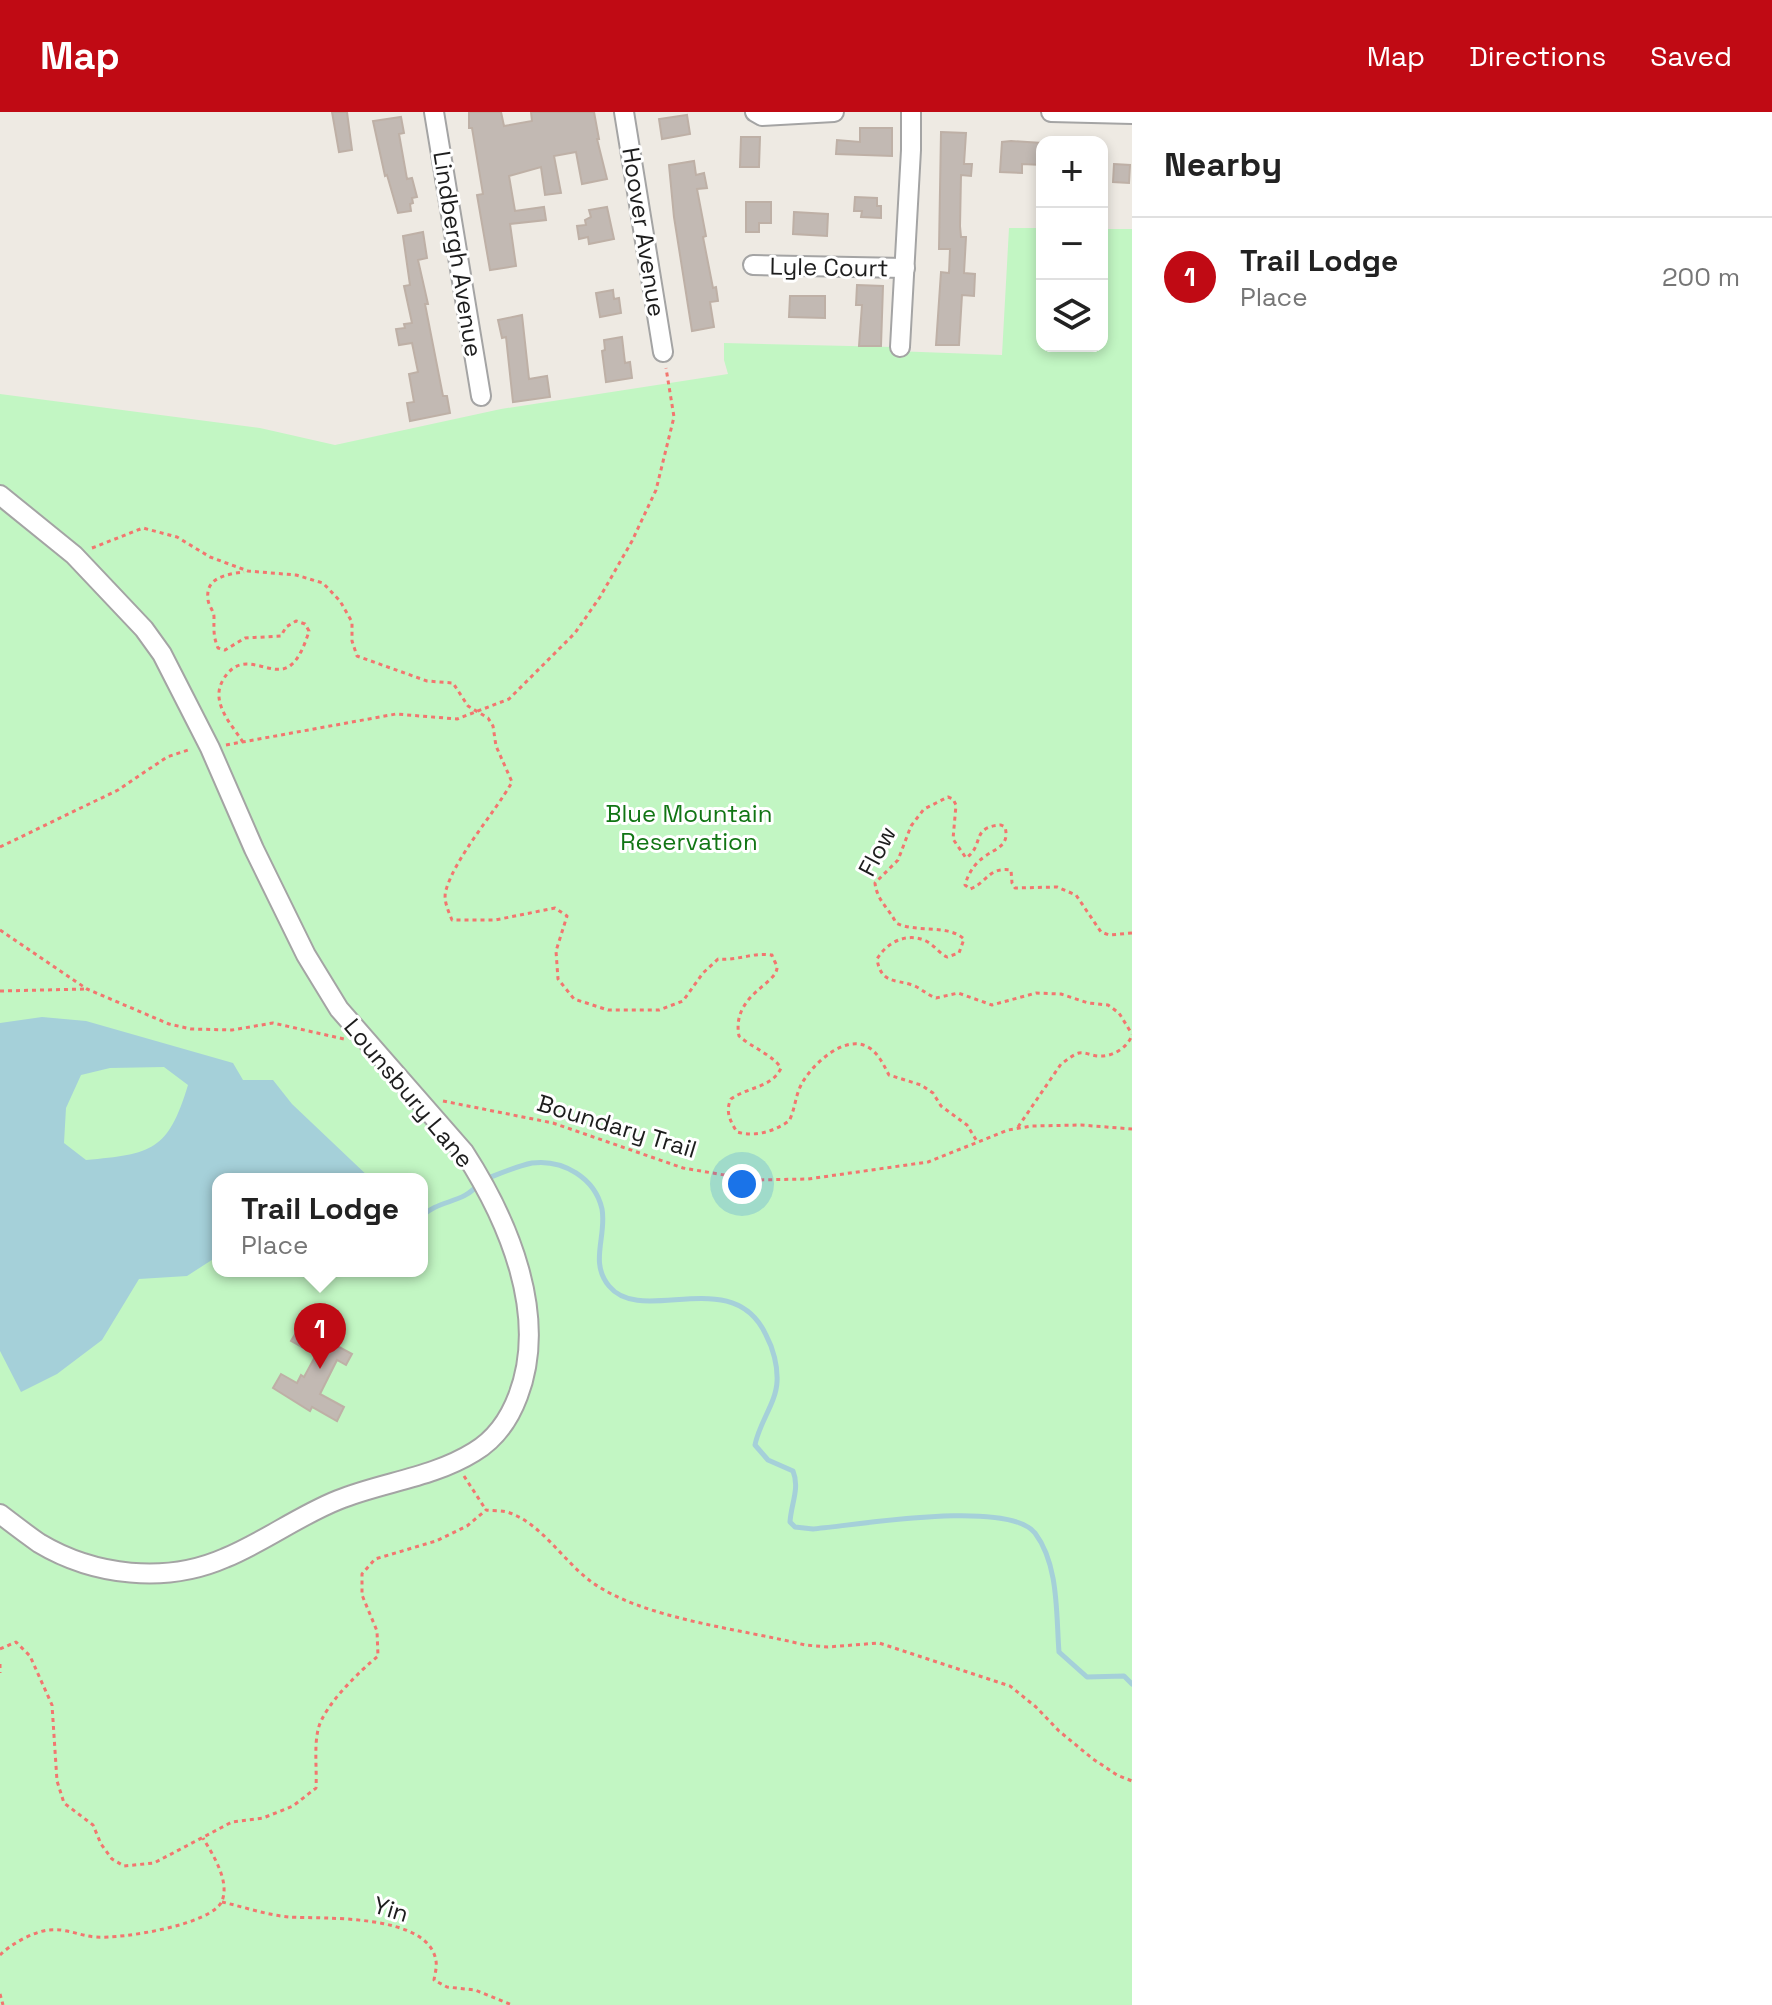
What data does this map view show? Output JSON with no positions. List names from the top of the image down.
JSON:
{
  "streets": {
    "street": [
      "Hoover Avenue",
      "Lindbergh Avenue",
      "Lyle Court",
      "Lounsbury Lane"
    ],
    "path": ["Flow", "Boundary Trail", "Yin"]
  },
  "crossings": [
    ["Flow", "Boundary Trail"],
    ["Lounsbury Lane", "Boundary Trail"]
  ],
  "parks": ["Blue Mountain Reservation"],
  "page": {
    "header": "Map",
    "nav": ["Map", "Directions", "Saved"],
    "heading": "Nearby",
    "map_buttons": ["+", "−"],
    "list": [
      {
        "mark": "1",
        "name": "Trail Lodge",
        "note": "Place",
        "value": "200 m"
      }
    ],
    "popup": ["Trail Lodge", "Place"],
    "pins": "1"
  }
}
